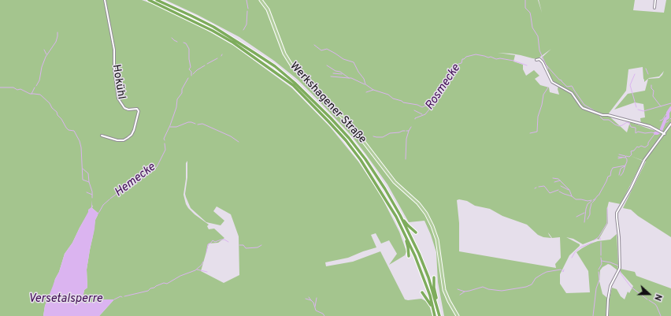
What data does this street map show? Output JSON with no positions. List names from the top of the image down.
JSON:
{
  "streets": {
    "main road": ["Werkshagener Straße"],
    "street": ["Hokühl"]
  },
  "water": ["Rosmecke", "Hemecke", "Versetalsperre"],
  "north": "right"
}
